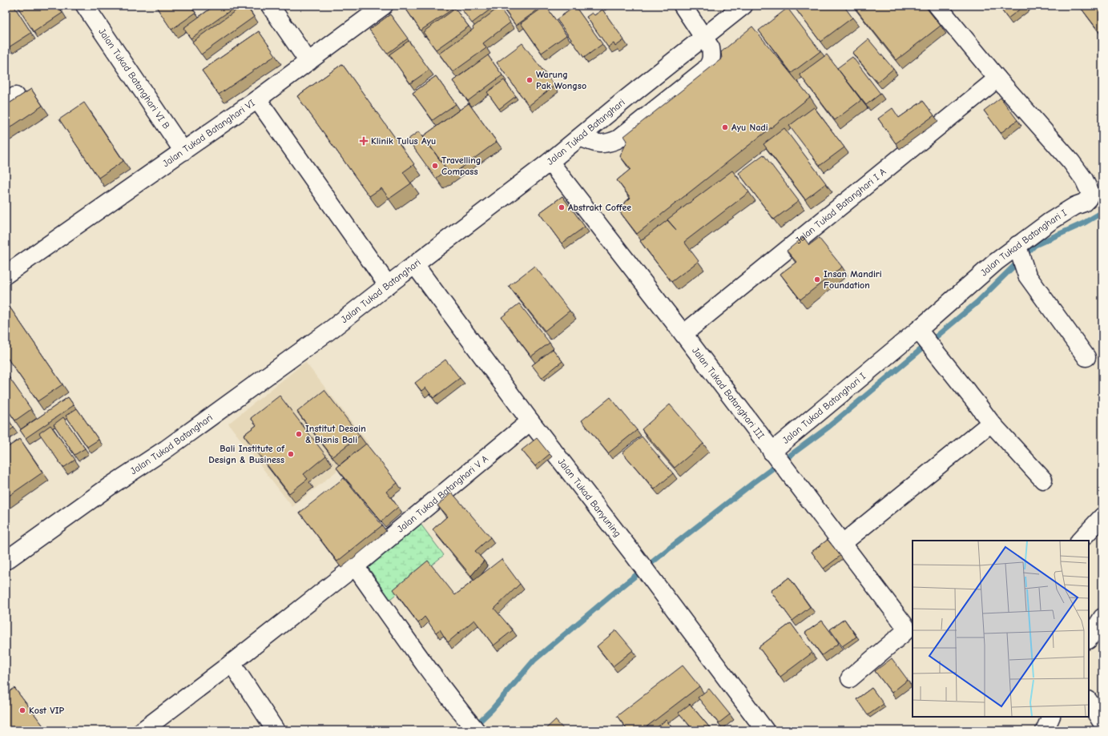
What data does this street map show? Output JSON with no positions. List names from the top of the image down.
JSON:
{
  "streets": {
    "street": [
      "Jalan Tukad Batanghari VI B",
      "Jalan Tukad Batanghari",
      "Jalan Tukad Batanghari VI",
      "Jalan Tukad Batanghari I A",
      "Jalan Tukad Batanghari I",
      "Jalan Tukad Batanghari III",
      "Jalan Tukad Batanghari V A",
      "Jalan Tukad Banyuning"
    ]
  },
  "crossings": [
    ["Jalan Tukad Batanghari VI B", "Jalan Tukad Batanghari VI"],
    ["Jalan Tukad Batanghari", "Jalan Tukad Batanghari VI"],
    ["Jalan Tukad Batanghari", "Jalan Tukad Batanghari III"],
    ["Jalan Tukad Batanghari", "Jalan Tukad Banyuning"],
    ["Jalan Tukad Batanghari I A", "Jalan Tukad Batanghari I"],
    ["Jalan Tukad Batanghari I A", "Jalan Tukad Batanghari III"],
    ["Jalan Tukad Batanghari I", "Jalan Tukad Batanghari III"],
    ["Jalan Tukad Batanghari V A", "Jalan Tukad Banyuning"]
  ],
  "places": {
    "other": [
      "Warung Pak Wongso",
      "Ayu Nadi",
      "Travelling Compass",
      "Abstrakt Coffee",
      "Insan Mandiri Foundation",
      "Institut Desain & Bisnis Bali",
      "Bali Institute of Design & Business",
      "Kost VIP"
    ],
    "health": ["Klinik Tulus Ayu"]
  }
}
